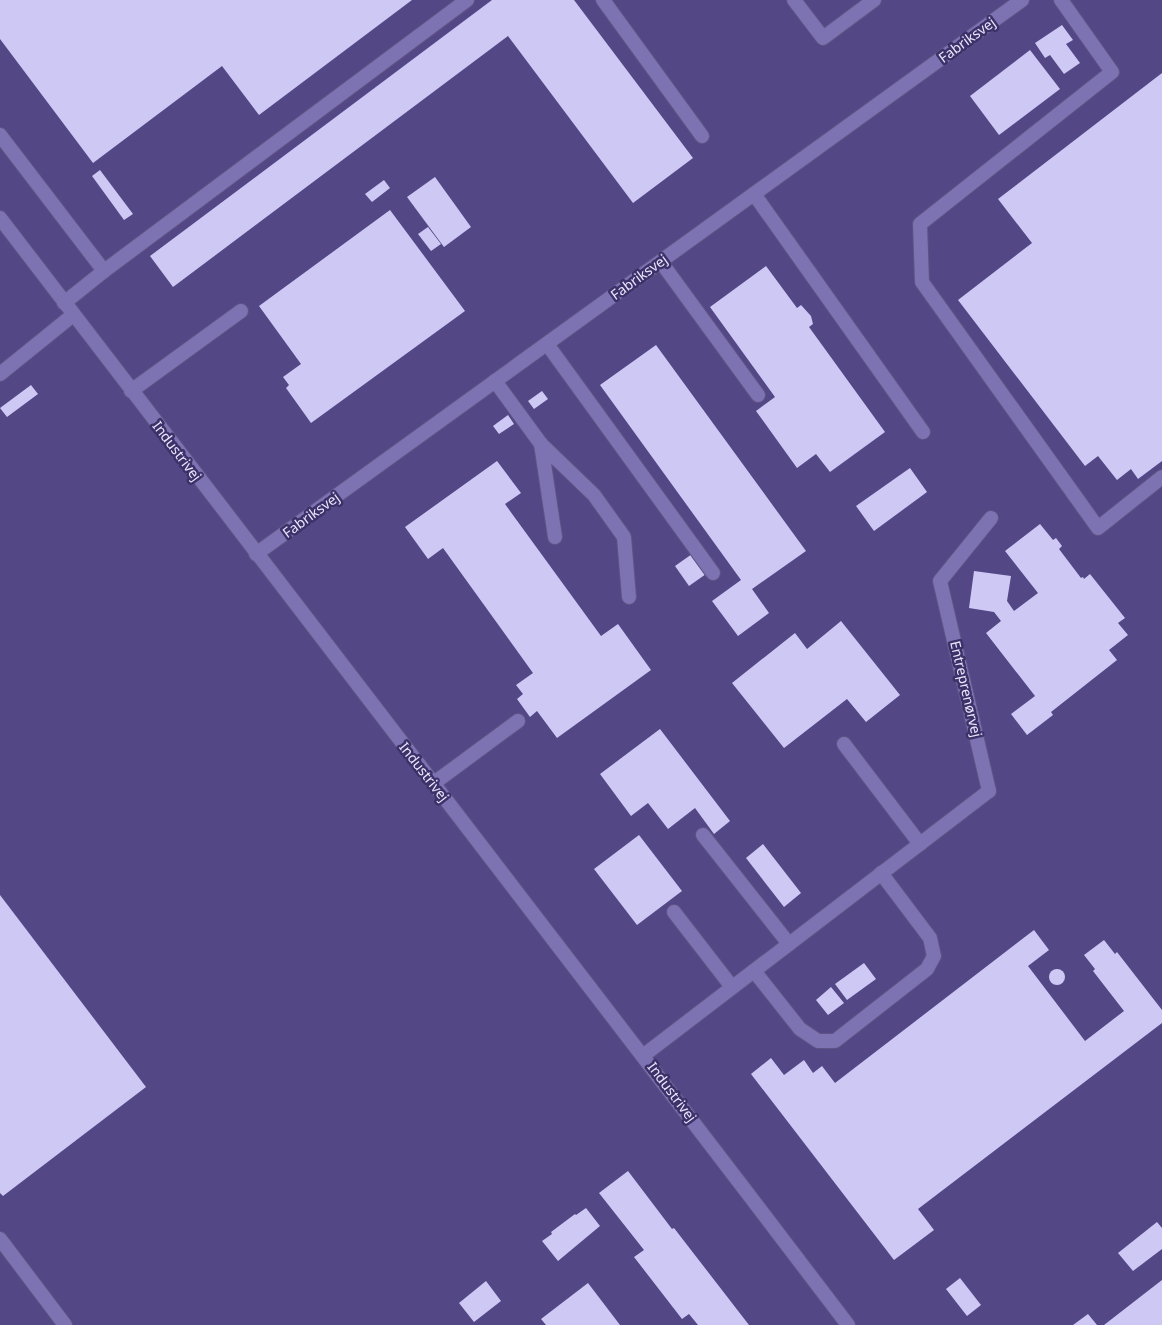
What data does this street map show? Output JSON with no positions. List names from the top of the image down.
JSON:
{
  "streets": {
    "street": ["Fabriksvej", "Industrivej", "Entreprenørvej"]
  },
  "crossings": [
    ["Fabriksvej", "Industrivej"],
    ["Industrivej", "Entreprenørvej"]
  ]
}
